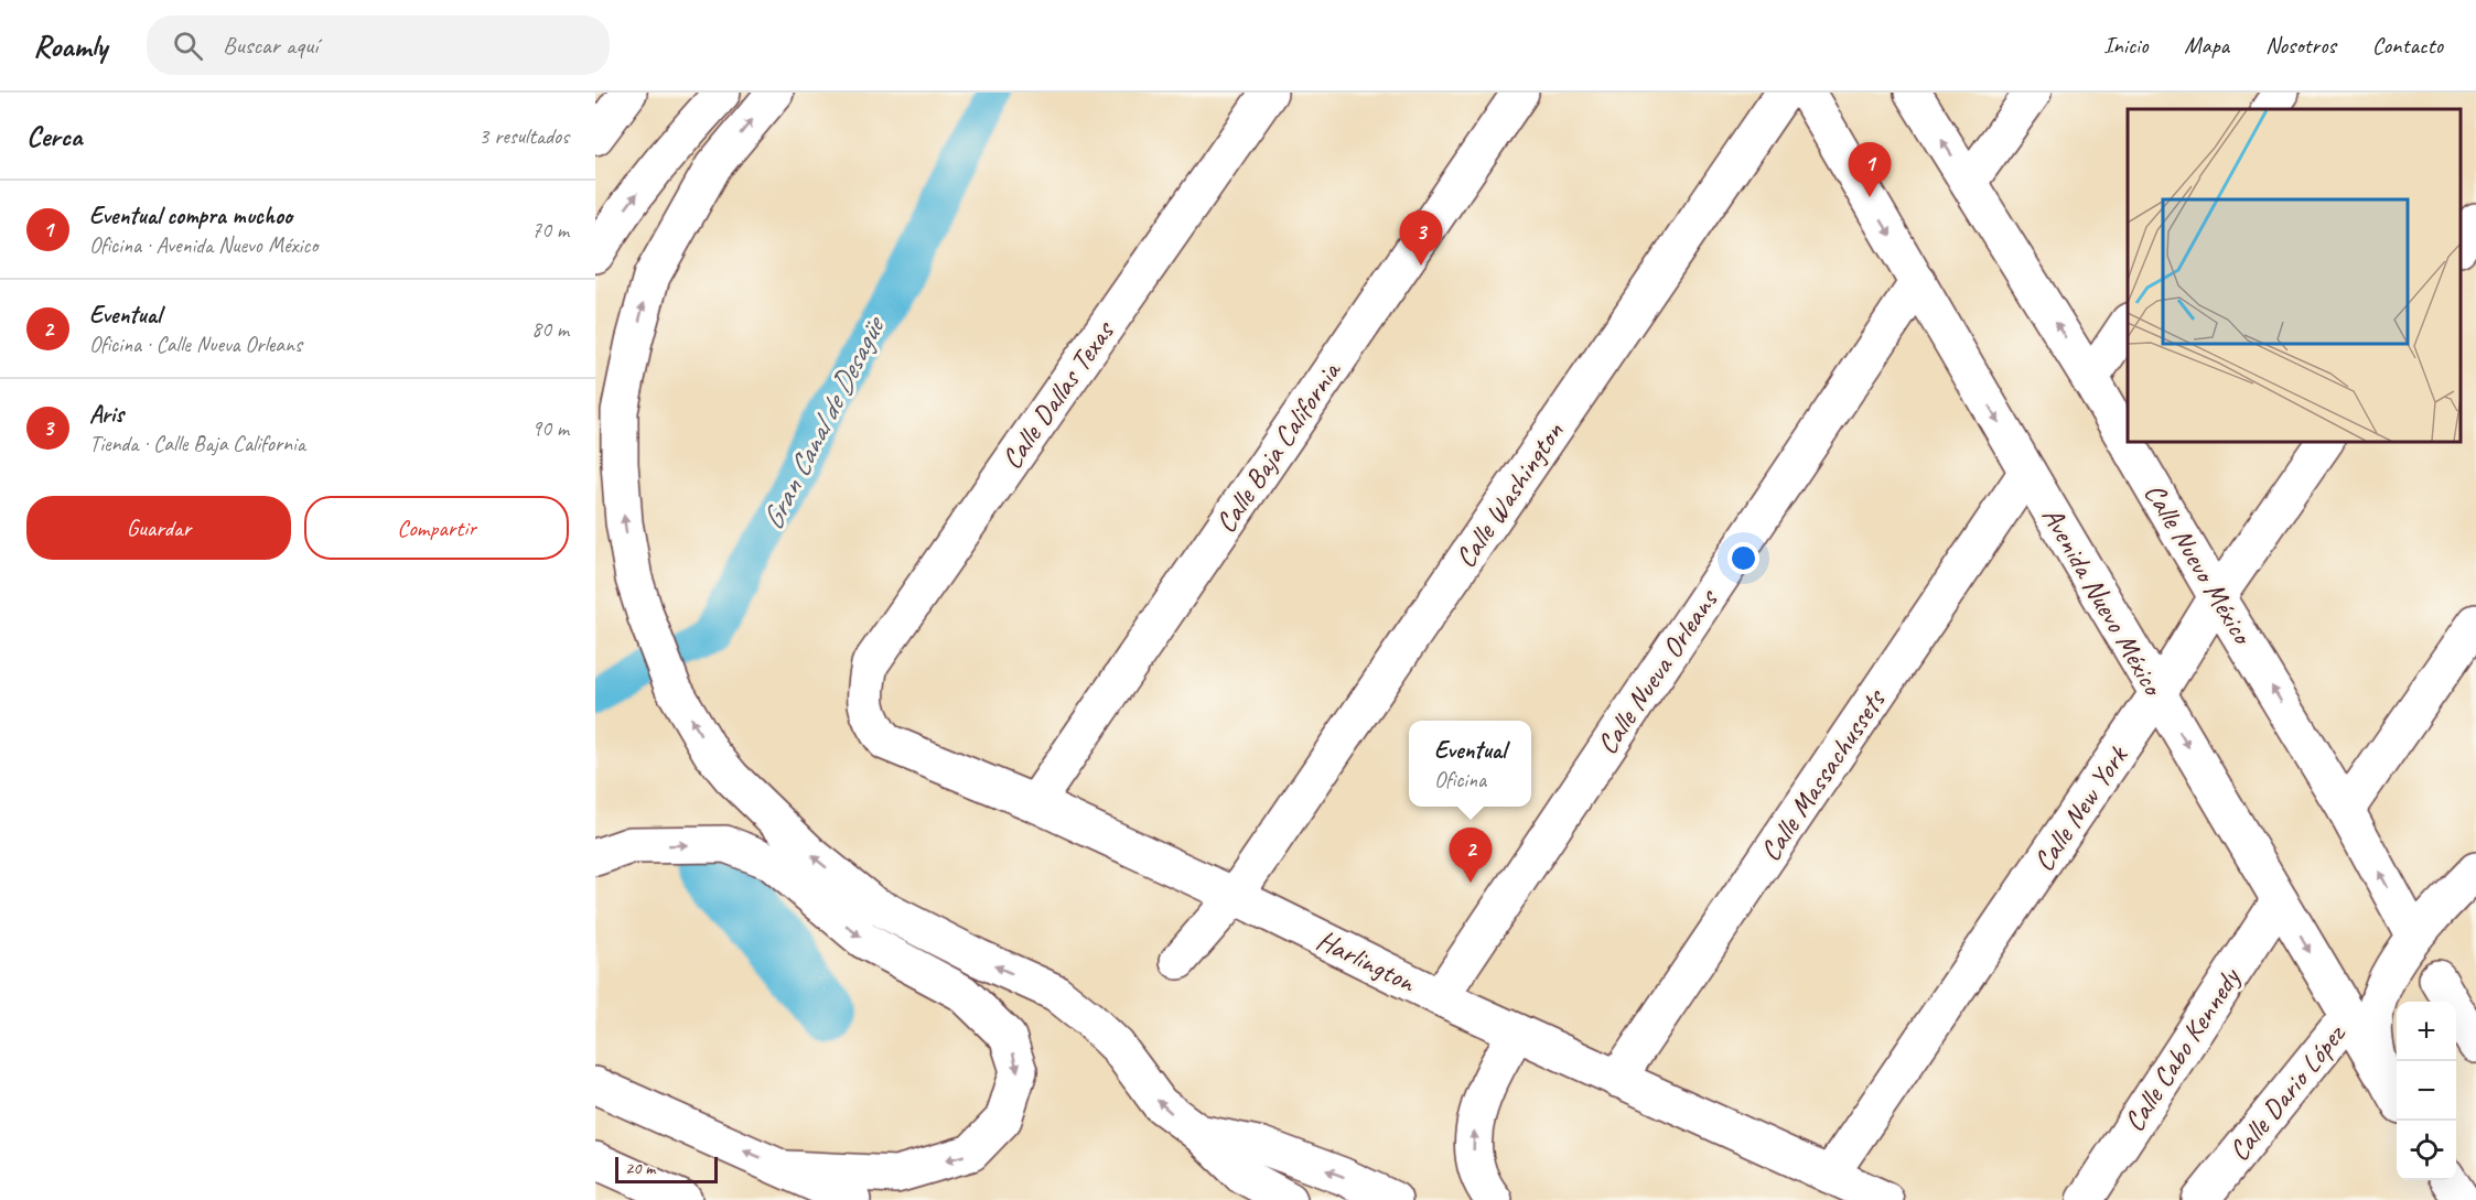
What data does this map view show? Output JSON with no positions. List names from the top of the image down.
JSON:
{
  "streets": {
    "main road": [
      "Calle Dallas Texas",
      "Calle Baja California",
      "Calle Washington",
      "Calle Nuevo México",
      "Avenida Nuevo México",
      "Calle Nueva Orleans",
      "Calle Massachussets",
      "Calle New York",
      "Harlington",
      "Calle Cabo Kennedy",
      "Calle Dario López"
    ]
  },
  "crossings": [
    ["Calle Dallas Texas", "Harlington"],
    ["Calle Baja California", "Harlington"],
    ["Calle Washington", "Harlington"],
    ["Calle Nuevo México", "Calle New York"],
    ["Calle Nuevo México", "Calle Dario López"],
    ["Avenida Nuevo México", "Calle Nueva Orleans"],
    ["Avenida Nuevo México", "Calle Massachussets"],
    ["Avenida Nuevo México", "Calle New York"],
    ["Avenida Nuevo México", "Calle Cabo Kennedy"],
    ["Avenida Nuevo México", "Calle Dario López"],
    ["Calle Nueva Orleans", "Harlington"],
    ["Calle Massachussets", "Harlington"],
    ["Calle New York", "Harlington"]
  ],
  "one_way": ["Calle Nuevo México", "Avenida Nuevo México"],
  "water": ["Gran Canal de Desagüe"],
  "scale_bar": "20 m",
  "page": {
    "header": "Roamly",
    "search": "Buscar aquí",
    "nav": [
      "Inicio",
      "Mapa",
      "Nosotros",
      "Contacto"
    ],
    "heading": ["Cerca", "3 resultados"],
    "pins": ["1", "3", "2"],
    "list": [
      {
        "mark": "1",
        "name": "Eventual compra muchoo",
        "note": "Oficina · Avenida Nuevo México",
        "value": "70 m"
      },
      {
        "mark": "2",
        "name": "Eventual",
        "note": "Oficina · Calle Nueva Orleans",
        "value": "80 m"
      },
      {
        "mark": "3",
        "name": "Aris",
        "note": "Tienda · Calle Baja California",
        "value": "90 m"
      }
    ],
    "buttons": ["Guardar", "Compartir"],
    "popup": ["Eventual", "Oficina"],
    "map_buttons": ["+", "−"],
    "scale": "20 m"
  }
}
